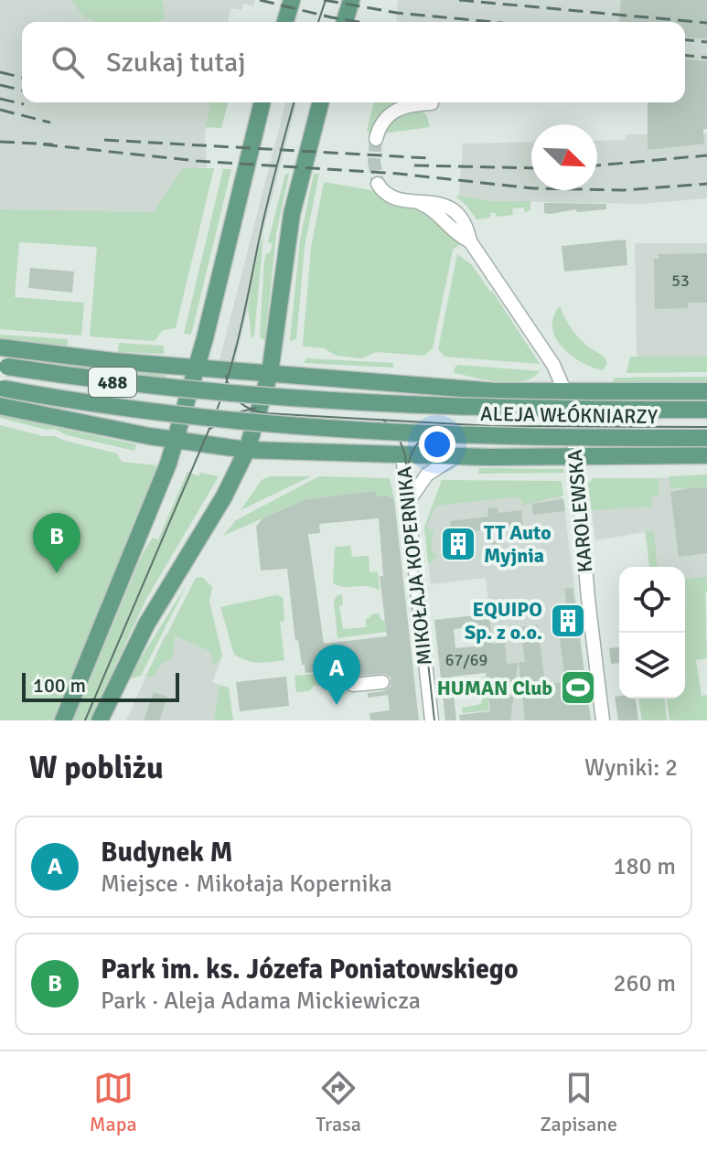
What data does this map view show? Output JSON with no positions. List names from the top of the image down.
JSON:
{
  "streets": {
    "main road": ["488", "ALEJA WŁÓKNIARZY"],
    "street": ["KAROLEWSKA", "MIKOŁAJA KOPERNIKA"]
  },
  "crossings": [
    ["ALEJA WŁÓKNIARZY", "KAROLEWSKA"],
    ["ALEJA WŁÓKNIARZY", "MIKOŁAJA KOPERNIKA"]
  ],
  "places": {
    "building": ["TT Auto Myjnia", "EQUIPO Sp. z o.o."],
    "sports": ["HUMAN Club"]
  },
  "house_numbers": ["53", "67/69"],
  "scale_bar": "100 m",
  "north": "bottom right",
  "page": {
    "search": "Szukaj tutaj",
    "pins": ["B", "A"],
    "scale": "100 m",
    "heading": ["W pobliżu", "Wyniki: 2"],
    "list": [
      {
        "mark": "A",
        "name": "Budynek M",
        "note": "Miejsce · Mikołaja Kopernika",
        "value": "180 m"
      },
      {
        "mark": "B",
        "name": "Park im. ks. Józefa Poniatowskiego",
        "note": "Park · Aleja Adama Mickiewicza",
        "value": "260 m"
      }
    ],
    "nav": ["Mapa", "Trasa", "Zapisane"]
  }
}
